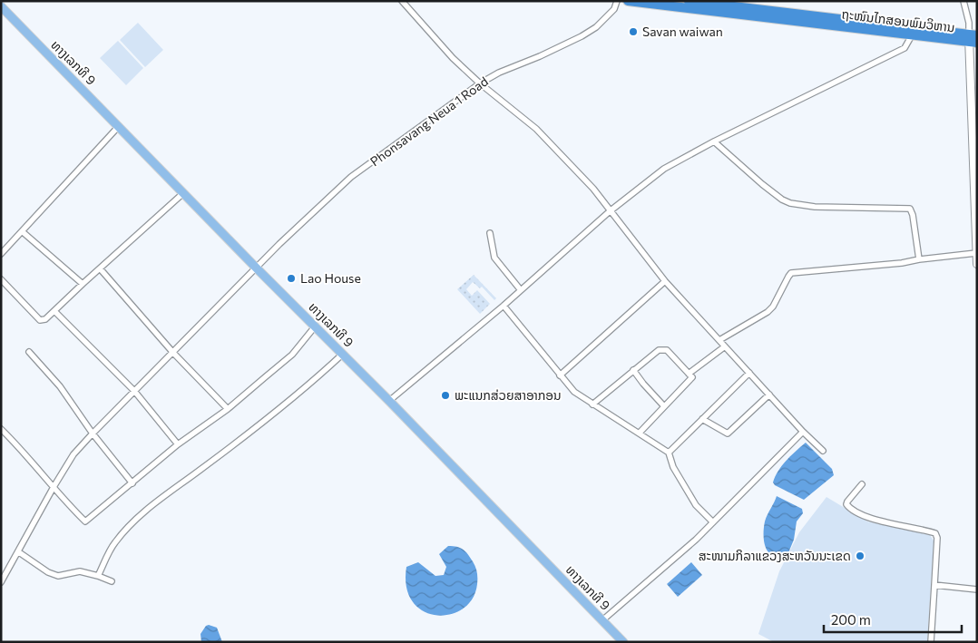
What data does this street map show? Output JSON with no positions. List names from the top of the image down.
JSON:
{
  "streets": {
    "highway": ["ຖະໜົນໄກສອນພົມວິຫານ"],
    "main road": ["ທາງເລກທີ 9"],
    "street": ["Phonsavang Neua 1 Road"]
  },
  "crossings": [
    ["ທາງເລກທີ 9", "Phonsavang Neua 1 Road"]
  ],
  "places": [
    "Savan waiwan",
    "Lao House",
    "ພະແນກສ່ວຍສາອາກອນ",
    "ສະໜາມກິລາແຂວງສະຫວັນນະເຂດ"
  ],
  "scale_bar": "200 m"
}
